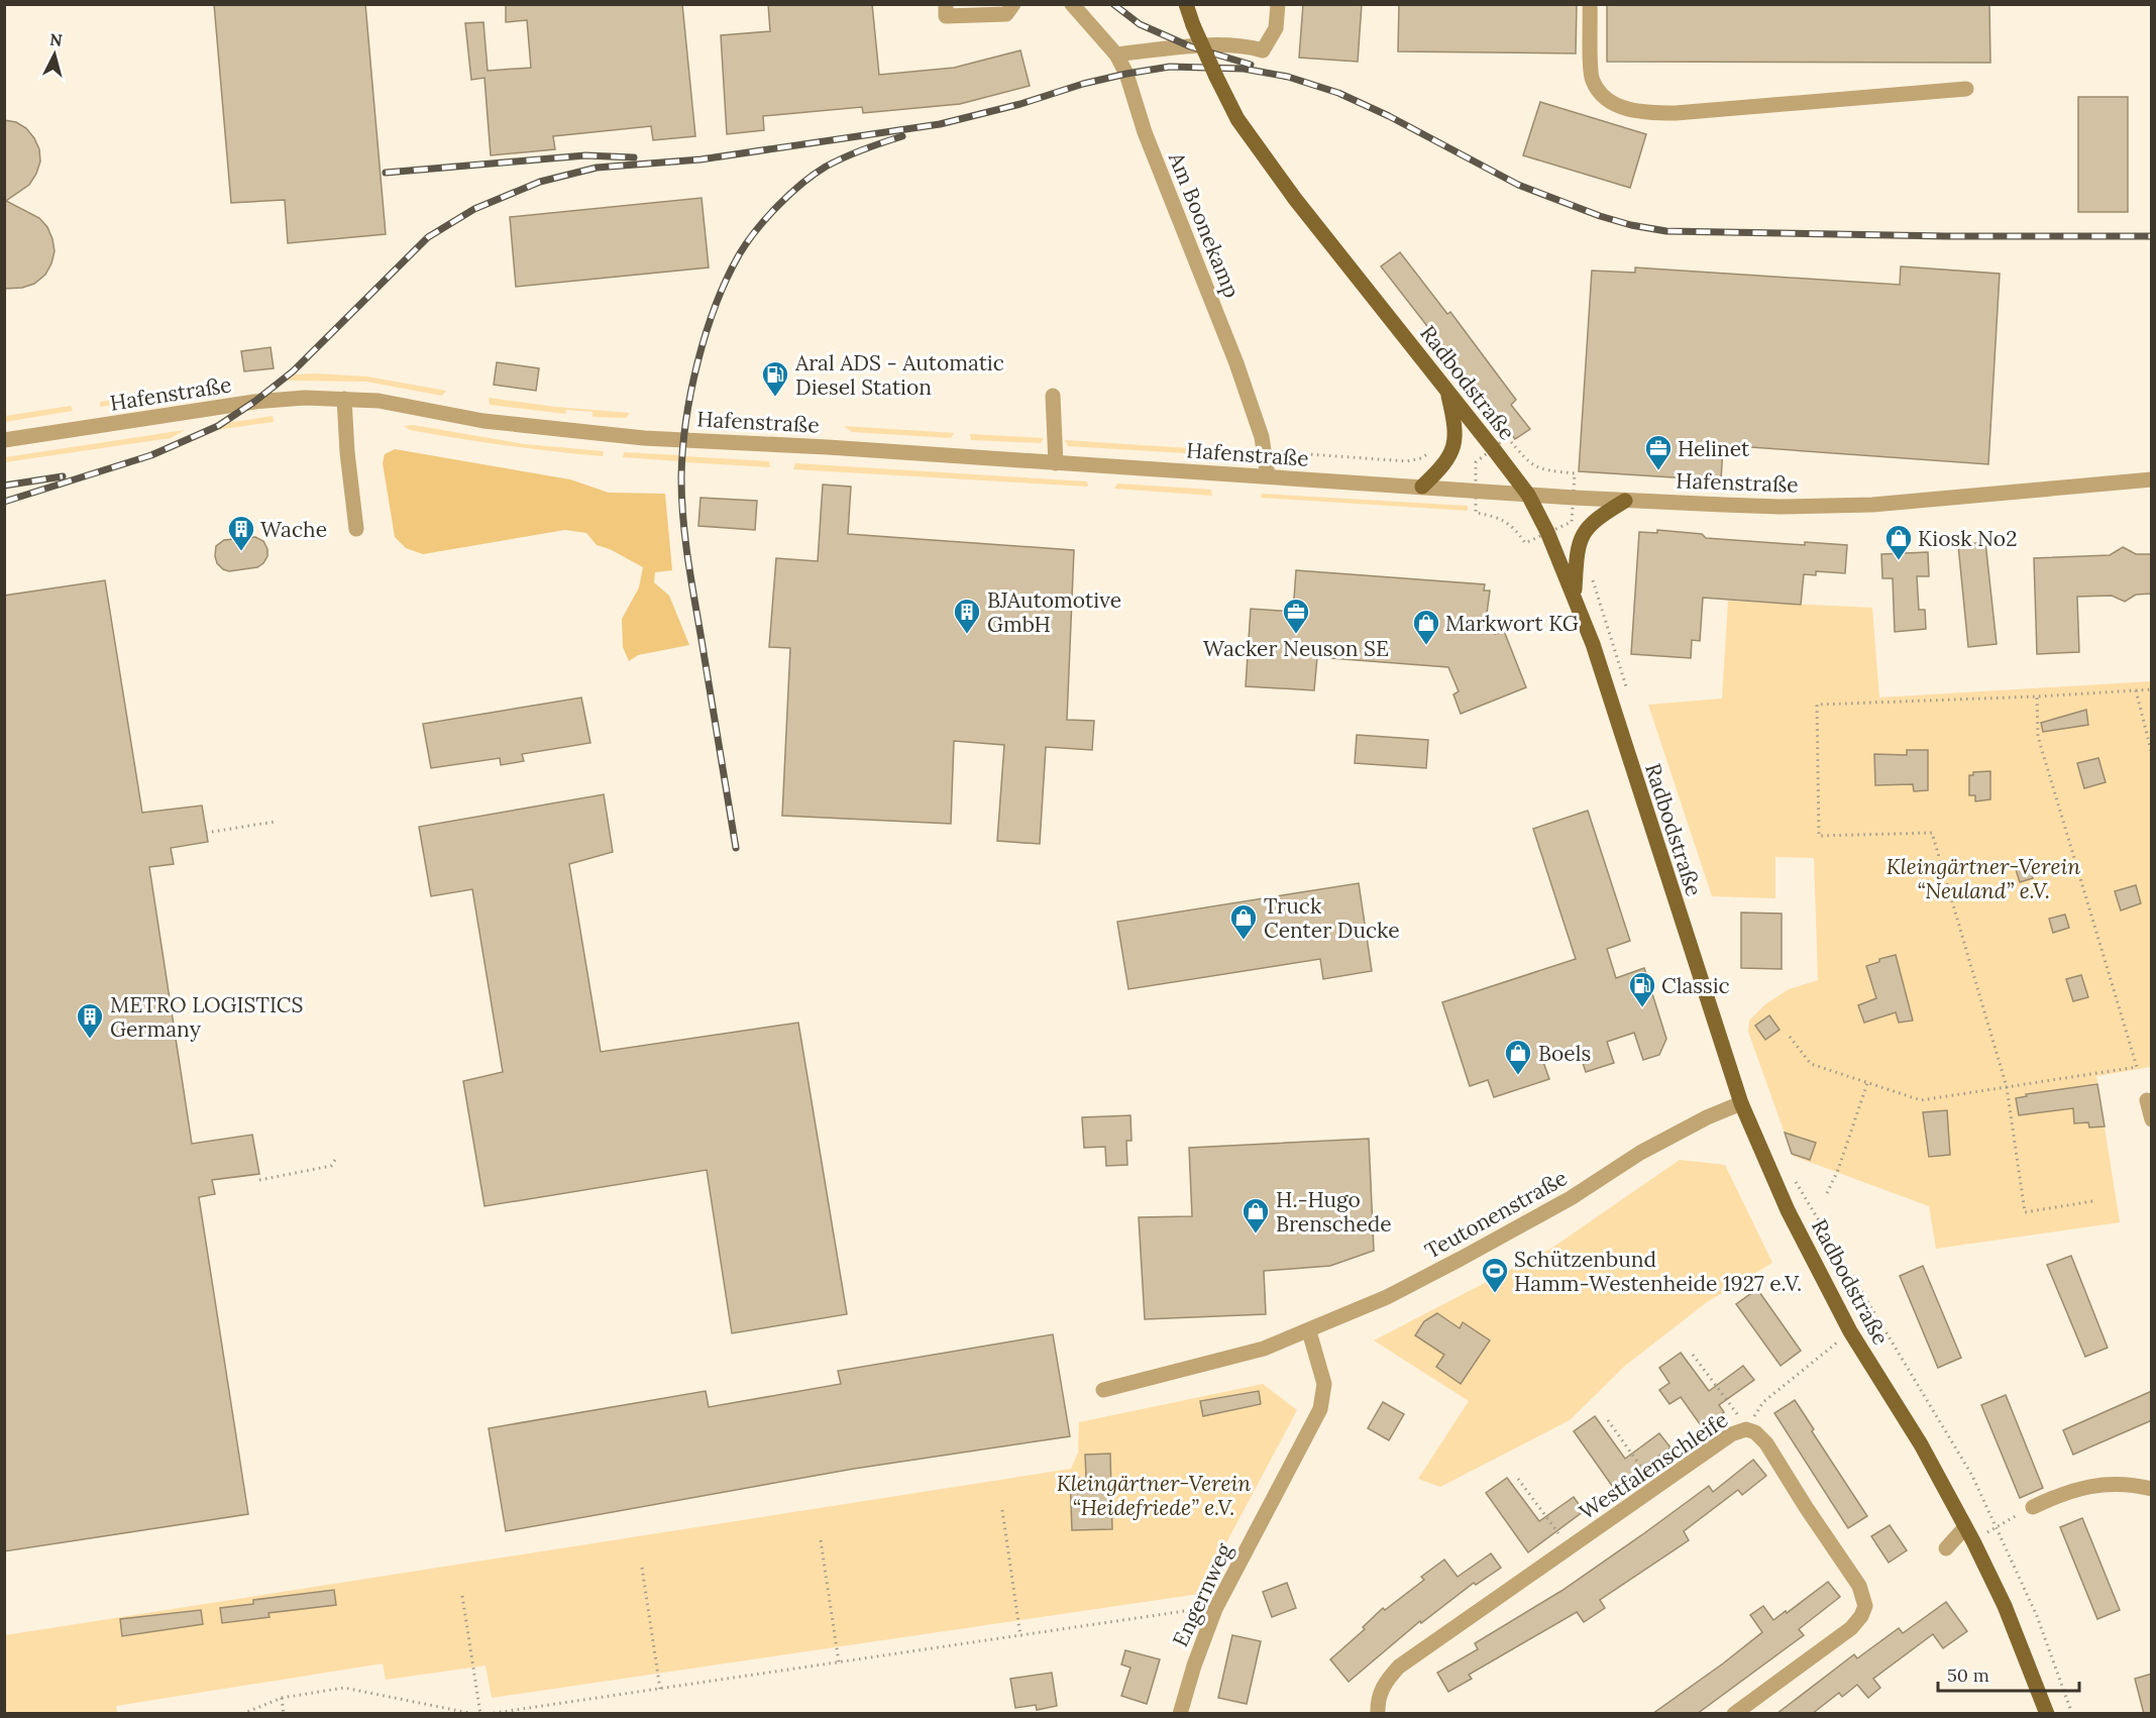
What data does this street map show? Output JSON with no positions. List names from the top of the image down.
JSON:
{
  "streets": {
    "main road": ["Radbodstraße"],
    "street": [
      "Am Boonekamp",
      "Hafenstraße",
      "Teutonenstraße",
      "Westfalenschleife",
      "Engernweg"
    ]
  },
  "crossings": [
    ["Am Boonekamp", "Hafenstraße"],
    ["Radbodstraße", "Hafenstraße"],
    ["Radbodstraße", "Teutonenstraße"],
    ["Teutonenstraße", "Engernweg"]
  ],
  "parks": ["Kleingärtner-Verein “Neuland” e.V.", "Kleingärtner-Verein “Heidefriede” e.V."],
  "places": {
    "fuel station": ["Aral ADS - Automatic Diesel Station", "Classic"],
    "office": ["Helinet", "Wacker Neuson SE"],
    "building": ["Wache", "BJAutomotive GmbH", "METRO LOGISTICS Germany"],
    "shop": [
      "Kiosk No2",
      "Markwort KG",
      "Truck Center Ducke",
      "Boels",
      "H.-Hugo Brenschede"
    ],
    "sports": ["Schützenbund Hamm-Westenheide 1927 e.V."]
  },
  "scale_bar": "50 m",
  "north": "top"
}
